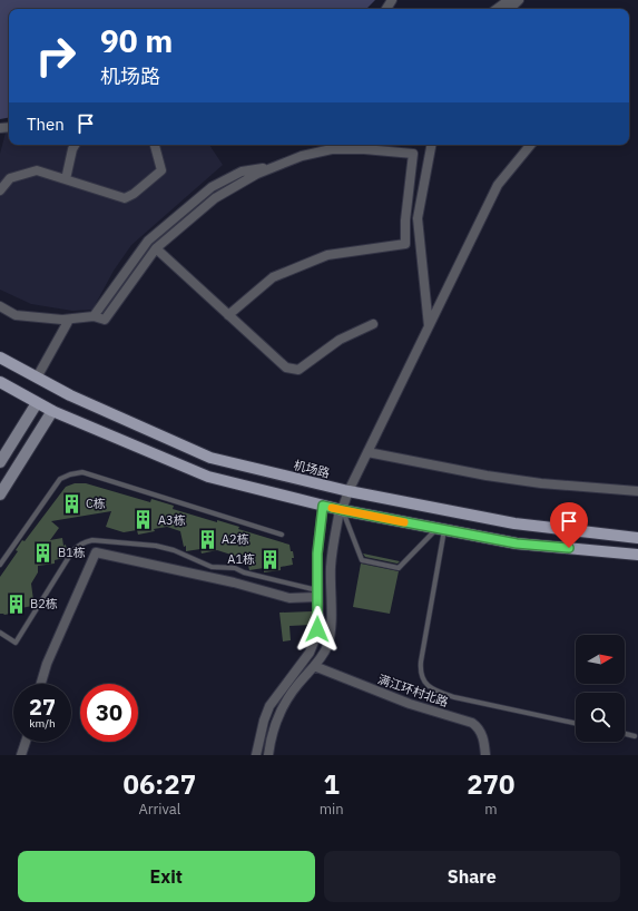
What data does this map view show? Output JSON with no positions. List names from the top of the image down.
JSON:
{
  "streets": {
    "main road": ["机场路"],
    "street": ["满江环村北路"]
  },
  "places": {
    "building": [
      "C栋",
      "A3栋",
      "A2栋",
      "B1栋",
      "A1栋",
      "B2栋"
    ]
  },
  "north": "right",
  "page": {
    "turn": ["90 m", "机场路"],
    "then": "Then",
    "speed": "27 km/h",
    "limit": "30",
    "eta": [
      "06:27",
      "Arrival",
      "1",
      "min",
      "270",
      "m"
    ],
    "buttons": ["Exit", "Share"]
  }
}
